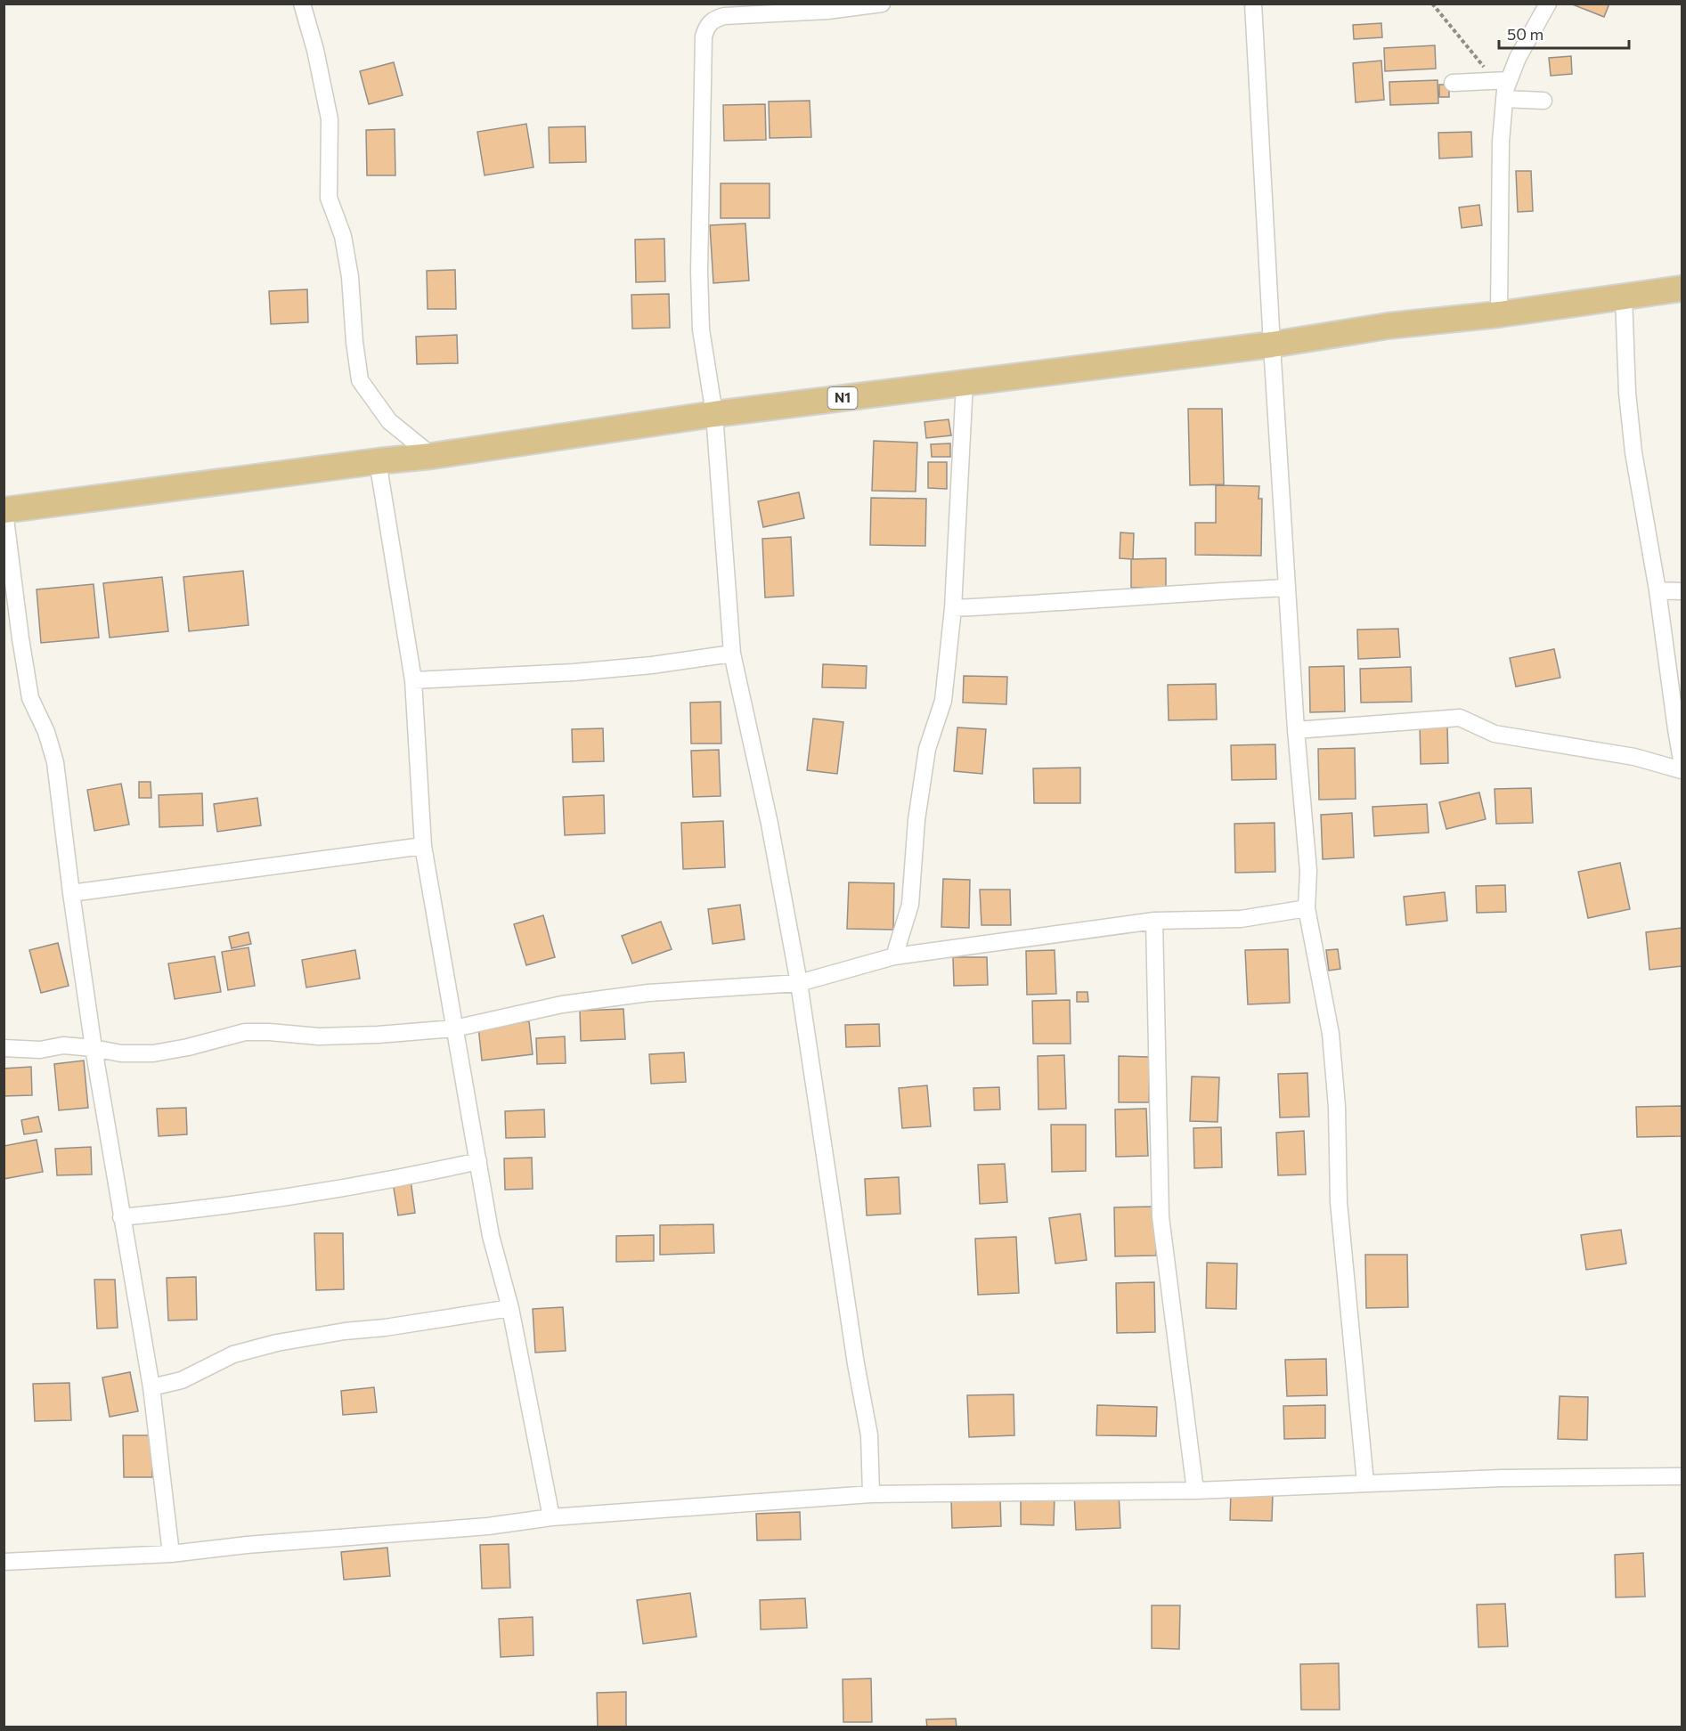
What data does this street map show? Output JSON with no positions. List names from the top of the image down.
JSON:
{
  "streets": {
    "main road": ["N1"]
  },
  "scale_bar": "50 m"
}
